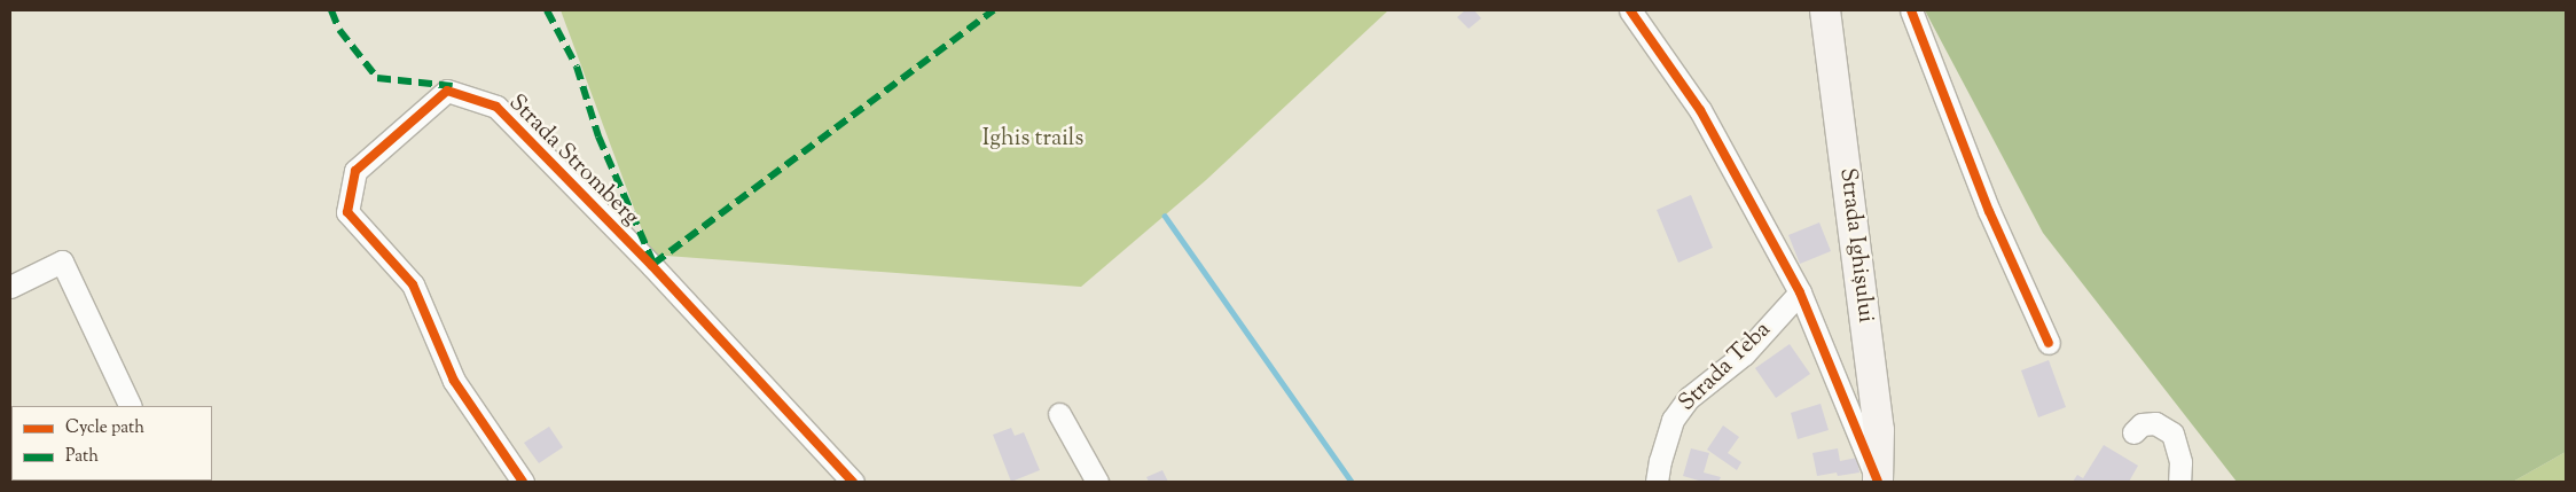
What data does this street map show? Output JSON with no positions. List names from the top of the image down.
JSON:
{
  "streets": {
    "street": ["Strada Stromberg", "Strada Ighișului", "Strada Teba"]
  },
  "parks": ["Ighis trails"],
  "legend": ["Cycle path", "Path"]
}
